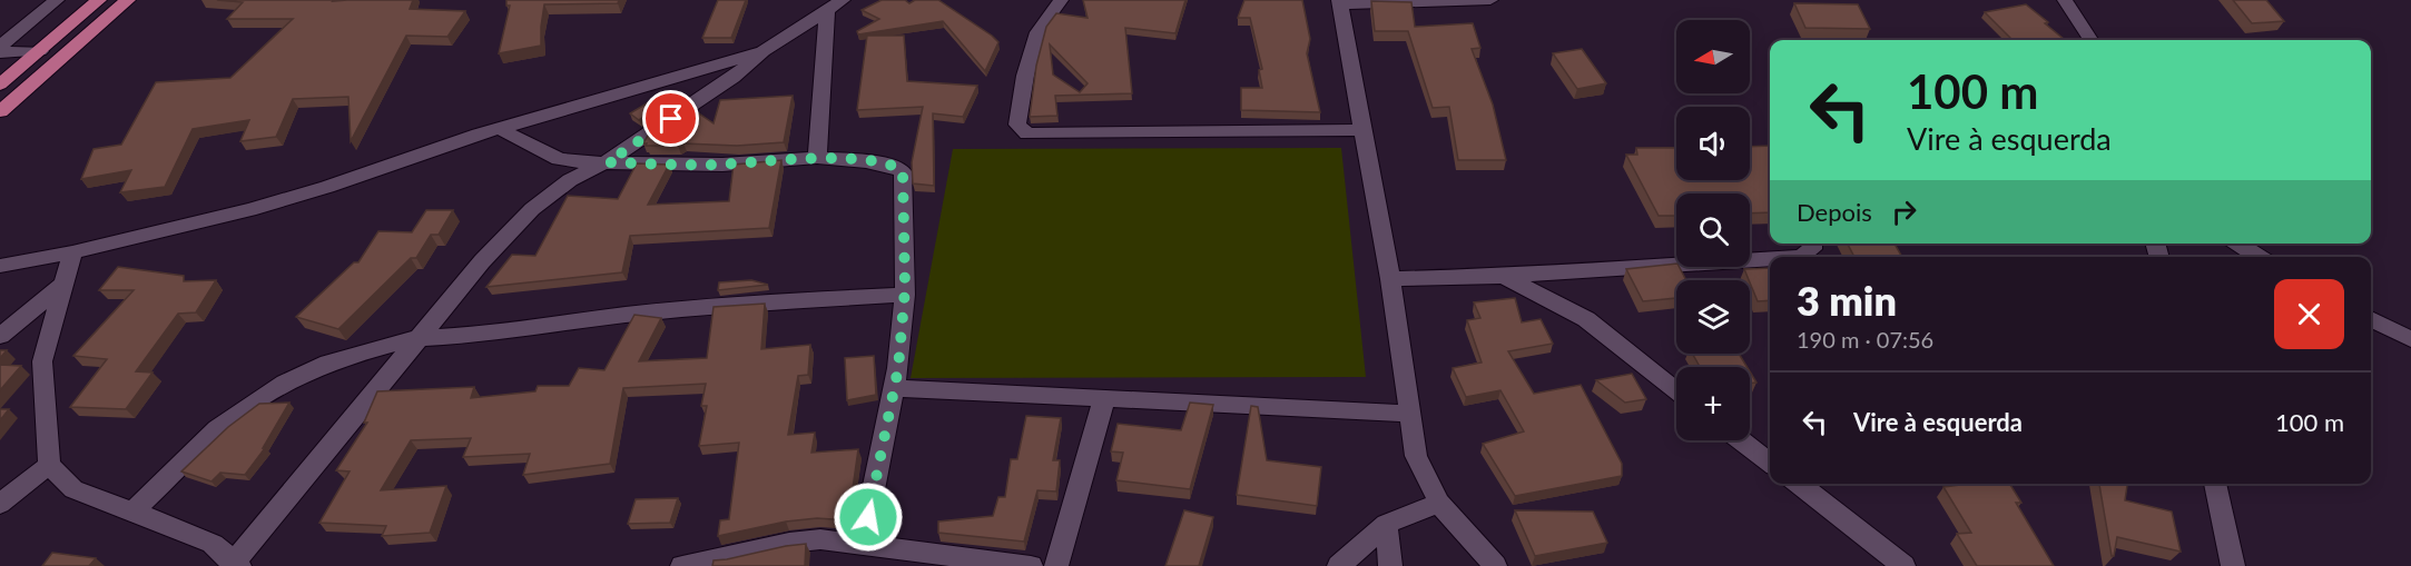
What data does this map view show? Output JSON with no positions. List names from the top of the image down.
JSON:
{
  "north": "left",
  "page": {
    "map_buttons": "+",
    "turn": ["100 m", "Vire à esquerda"],
    "then": "Depois",
    "heading": ["3 min", "190 m · 07:56"],
    "list": [
      {
        "name": "Vire à esquerda",
        "value": "100 m"
      }
    ]
  }
}
